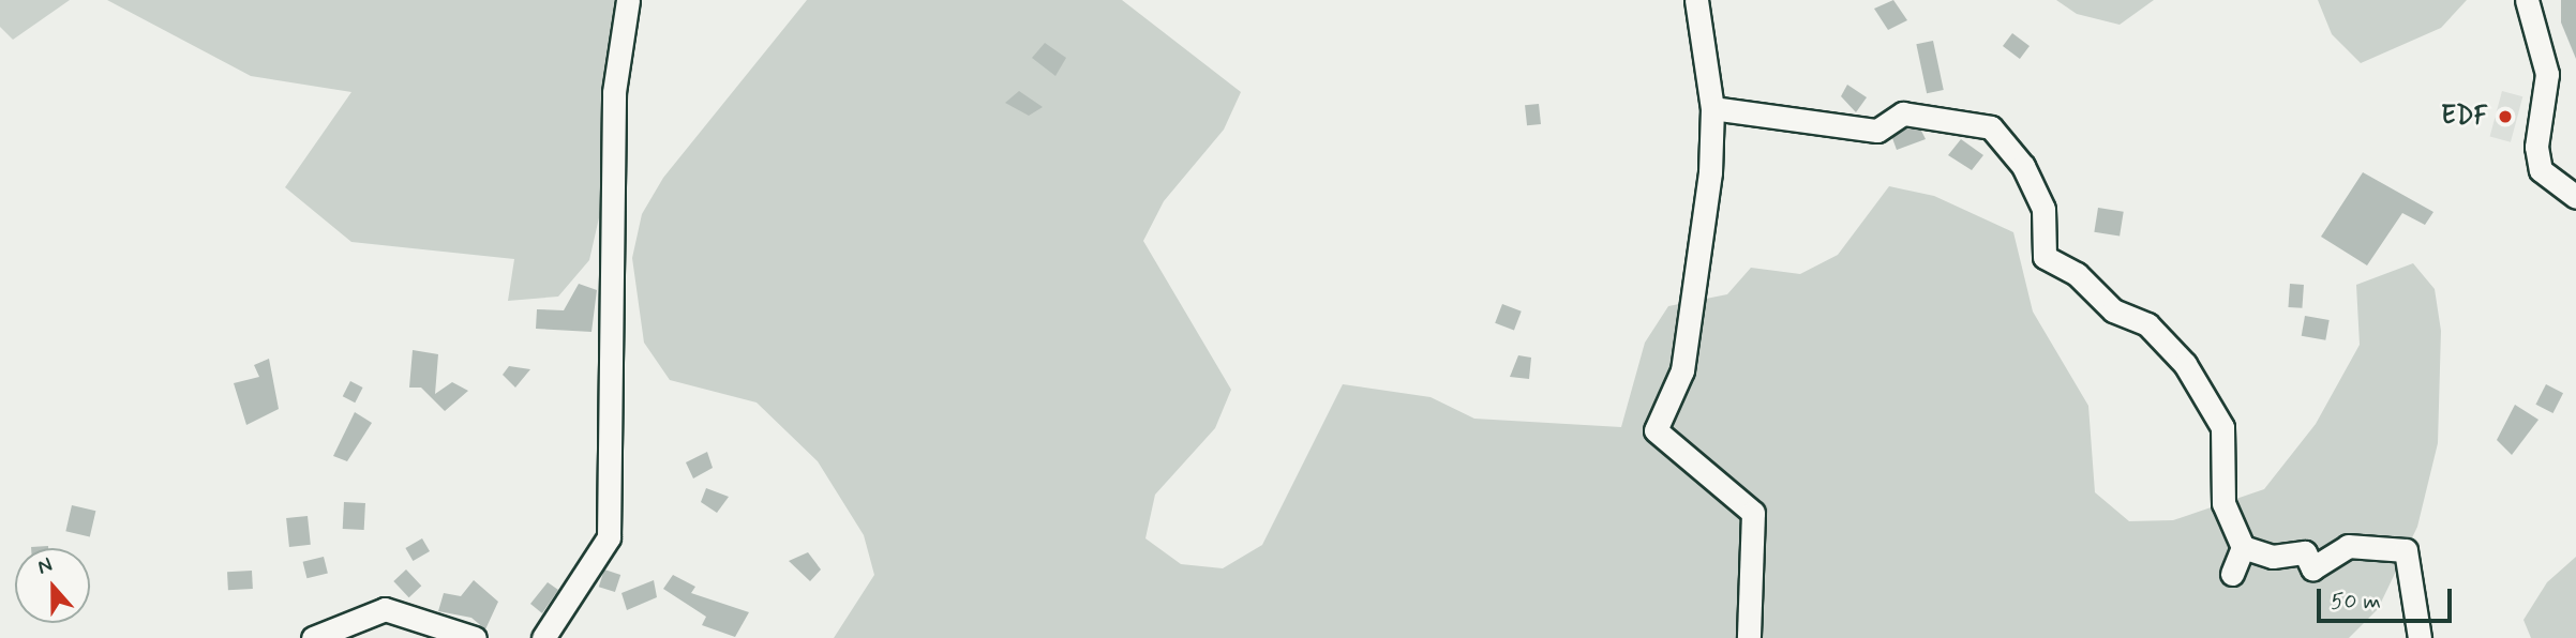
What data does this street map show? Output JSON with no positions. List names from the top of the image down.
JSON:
{
  "places": ["EDF"],
  "scale_bar": "50 m",
  "north": "top"
}
